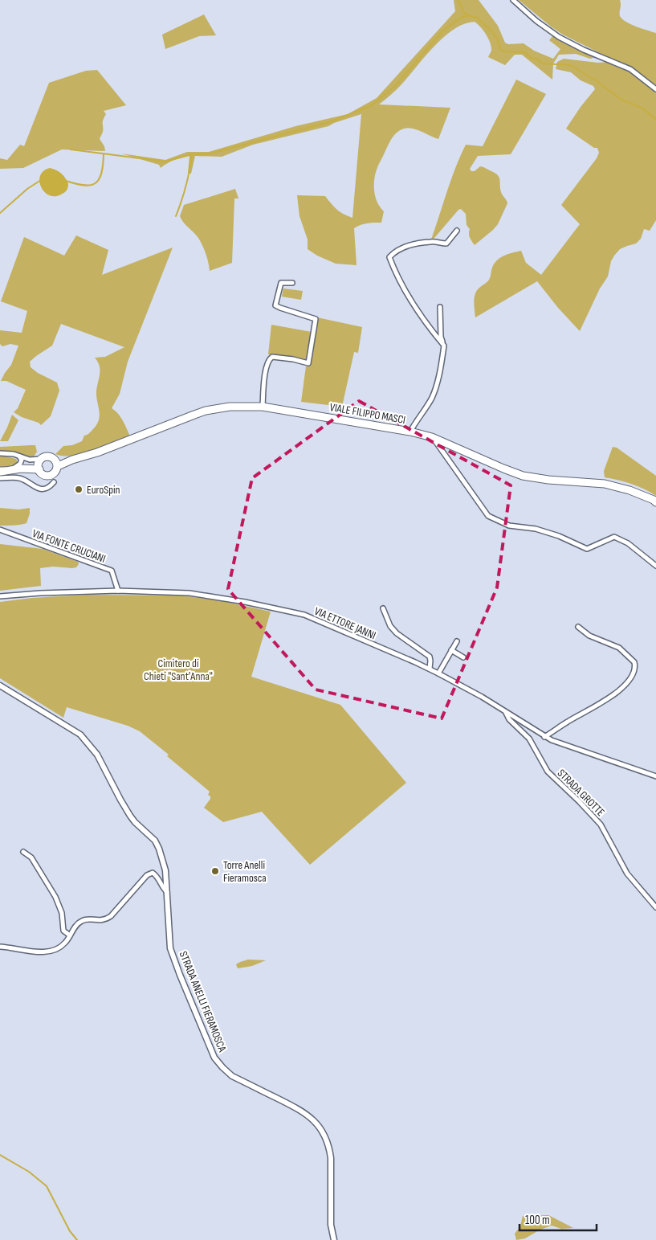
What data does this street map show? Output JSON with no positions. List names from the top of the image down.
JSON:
{
  "streets": {
    "main road": ["VIALE FILIPPO MASCI"],
    "street": [
      "VIA FONTE CRUCIANI",
      "VIA ETTORE JANNI",
      "STRADA GROTTE",
      "STRADA ANELLI FIERAMOSCA"
    ]
  },
  "crossings": [
    ["VIA FONTE CRUCIANI", "VIA ETTORE JANNI"],
    ["VIA ETTORE JANNI", "STRADA GROTTE"]
  ],
  "parks": ["Cimitero di Chieti \"Sant'Anna\""],
  "places": ["EuroSpin", "Torre Anelli Fieramosca"],
  "scale_bar": "100 m"
}
